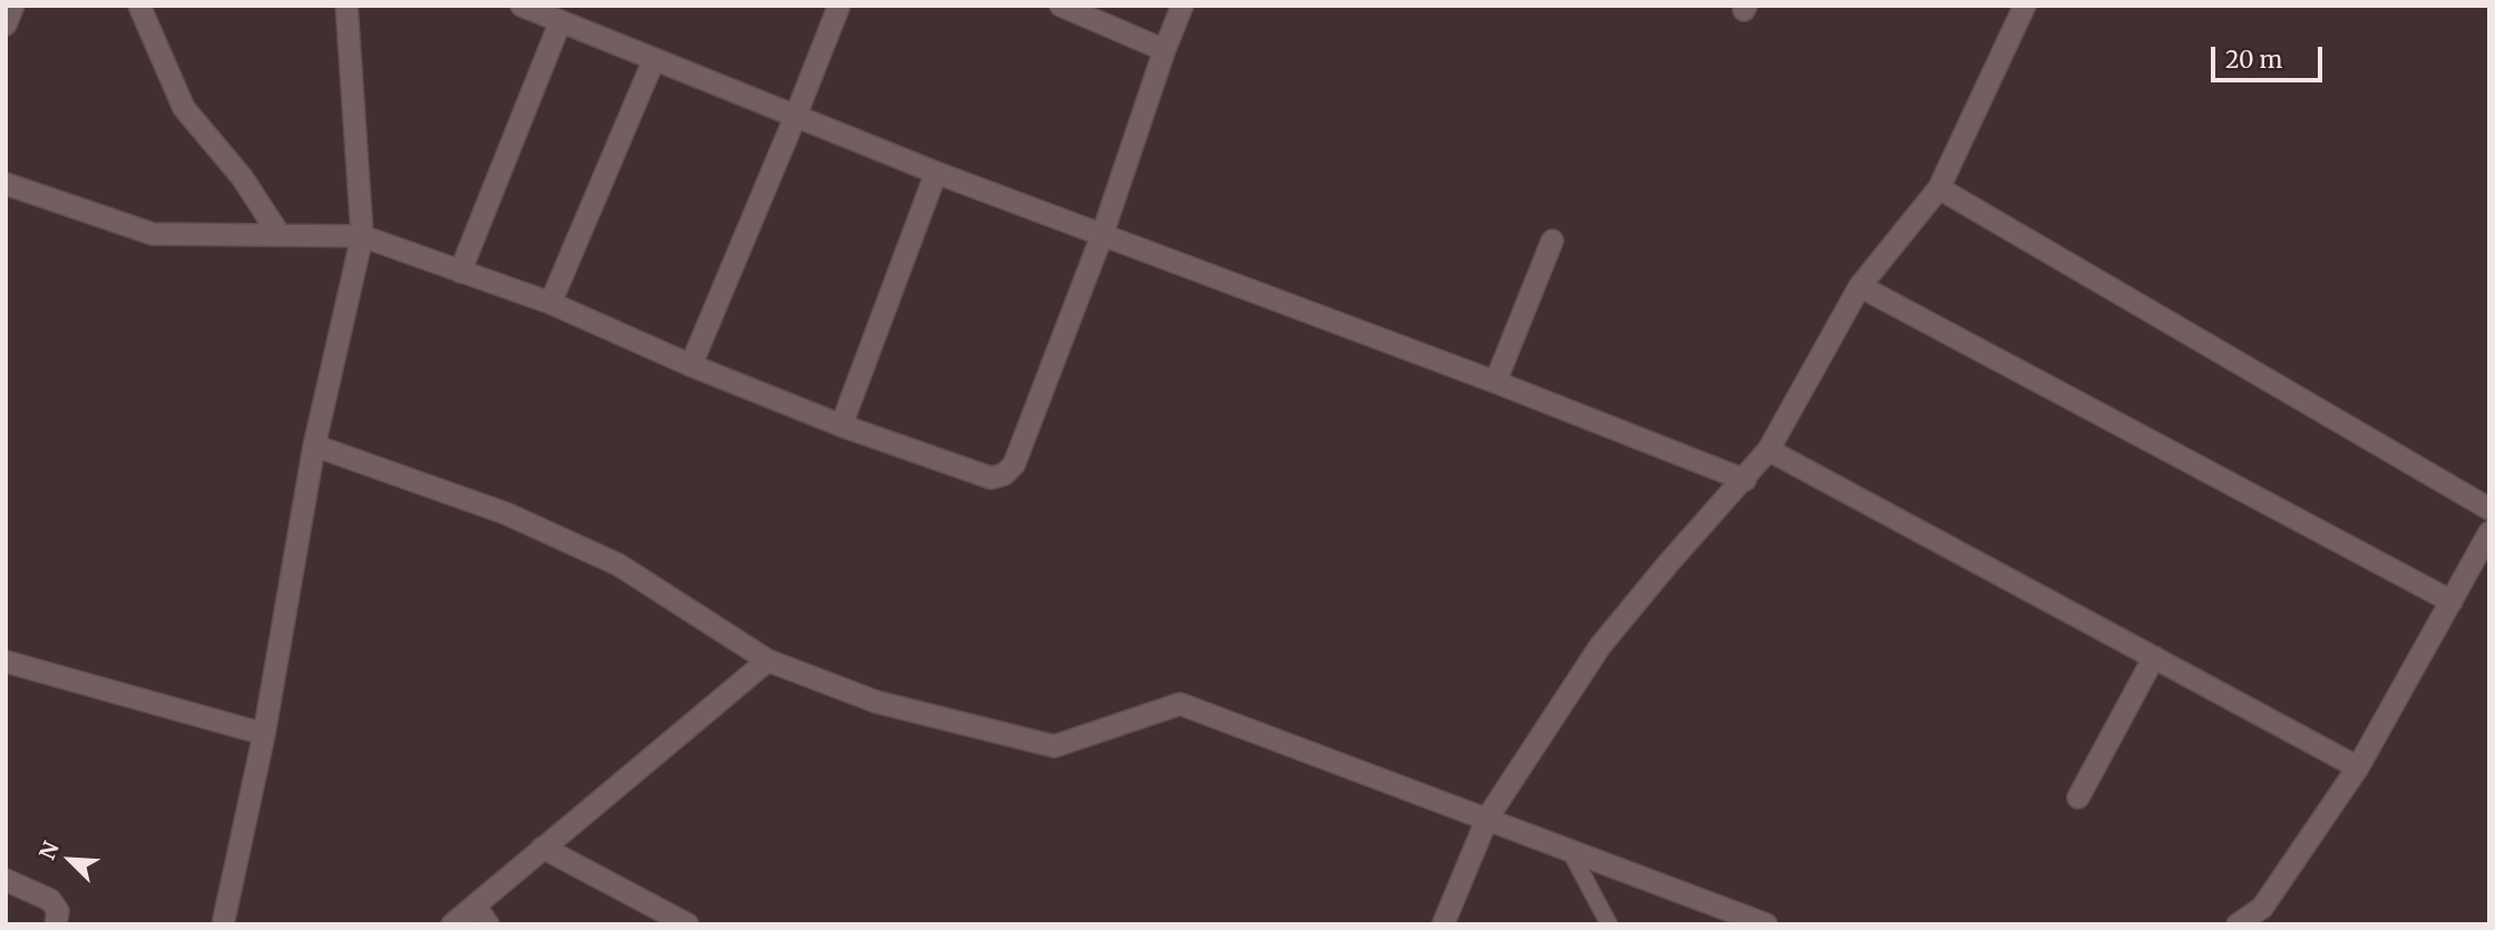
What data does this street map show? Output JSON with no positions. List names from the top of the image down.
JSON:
{
  "scale_bar": "20 m",
  "north": "top left"
}
